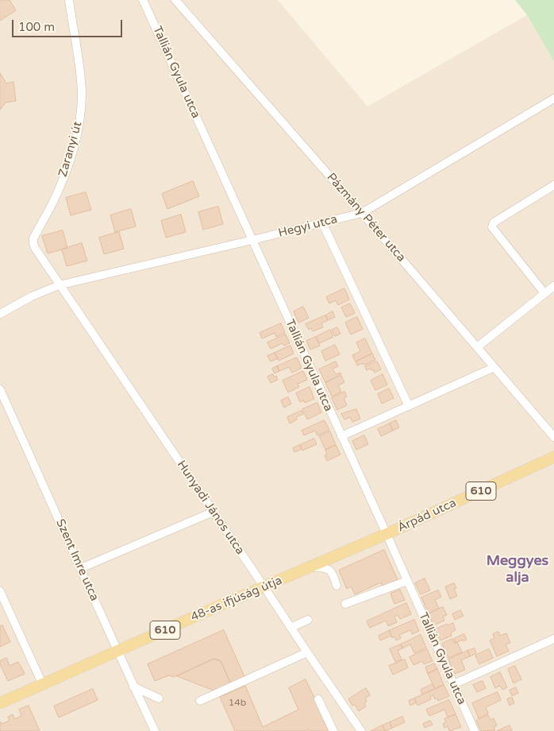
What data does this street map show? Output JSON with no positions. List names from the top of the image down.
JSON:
{
  "streets": {
    "main road": ["610", "Árpád utca", "48-as ifjúság útja"],
    "street": [
      "Tallián Gyula utca",
      "Zaranyi út",
      "Pázmány Péter utca",
      "Hegyi utca",
      "Hunyadi János utca",
      "Szent Imre utca"
    ]
  },
  "crossings": [
    ["Tallián Gyula utca", "Hegyi utca"],
    ["Tallián Gyula utca", "Árpád utca"],
    ["Tallián Gyula utca", "48-as ifjúság útja"],
    ["Zaranyi út", "Hegyi utca"],
    ["Zaranyi út", "Hunyadi János utca"],
    ["Pázmány Péter utca", "Hegyi utca"],
    ["Hegyi utca", "Hunyadi János utca"],
    ["Hunyadi János utca", "48-as ifjúság útja"],
    ["Árpád utca", "48-as ifjúság útja"],
    ["Szent Imre utca", "48-as ifjúság útja"]
  ],
  "districts": ["Meggyes alja"],
  "house_numbers": ["14b"],
  "scale_bar": "100 m"
}
